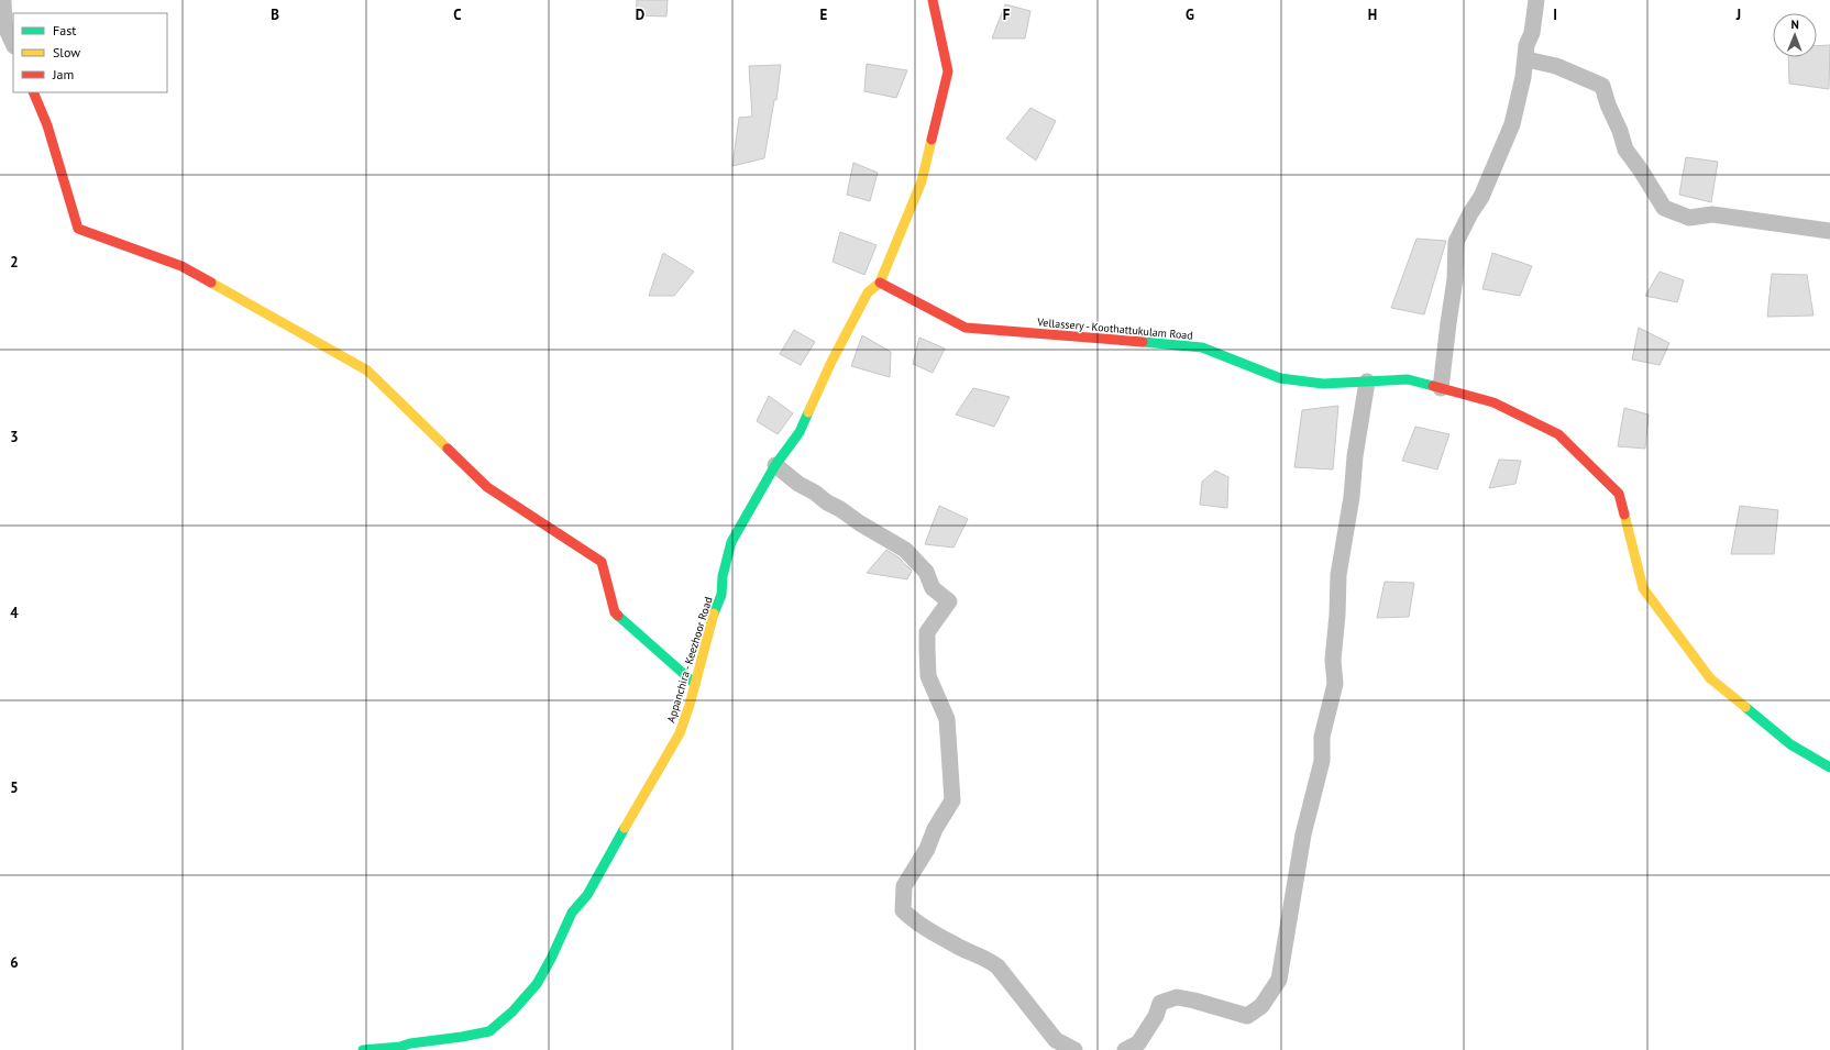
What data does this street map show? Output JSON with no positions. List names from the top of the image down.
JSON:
{
  "streets": {
    "main road": ["Vellassery - Koothattukulam Road", "Appanchira - Keezhoor Road"]
  },
  "crossings": [
    ["Vellassery - Koothattukulam Road", "Appanchira - Keezhoor Road"]
  ],
  "legend": ["Fast", "Slow", "Jam"],
  "north": "top",
  "grid": {
    "columns": [
      "B",
      "C",
      "D",
      "E",
      "F",
      "G",
      "H",
      "I",
      "J"
    ],
    "rows": [
      "2",
      "3",
      "4",
      "5",
      "6"
    ]
  }
}
